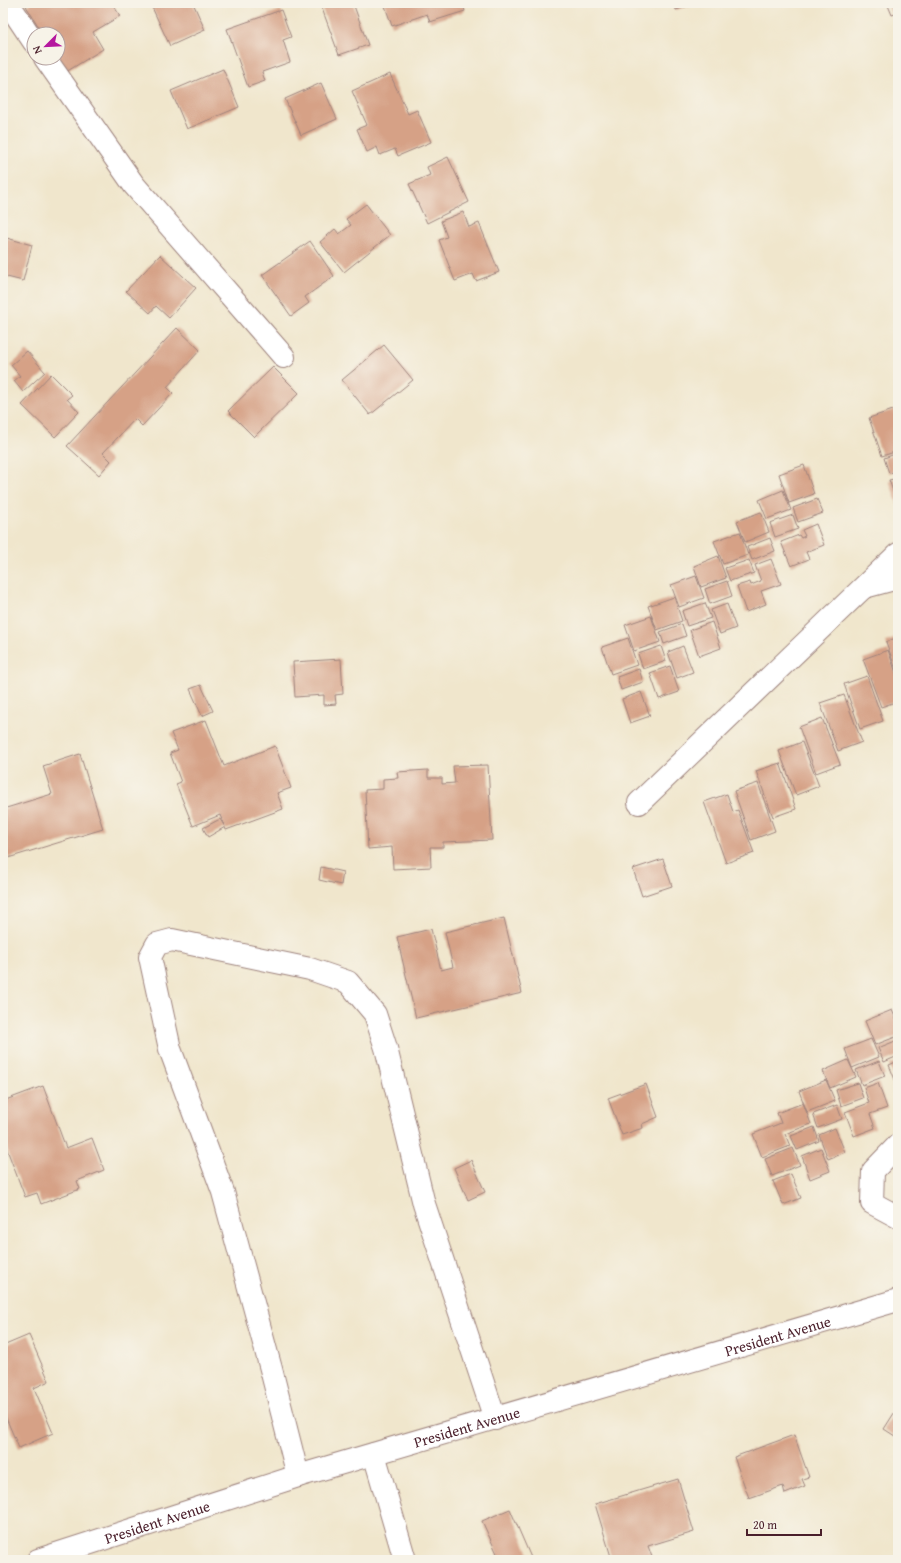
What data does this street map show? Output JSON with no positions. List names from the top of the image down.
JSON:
{
  "streets": {
    "street": ["President Avenue"]
  },
  "scale_bar": "20 m",
  "north": "bottom left"
}
